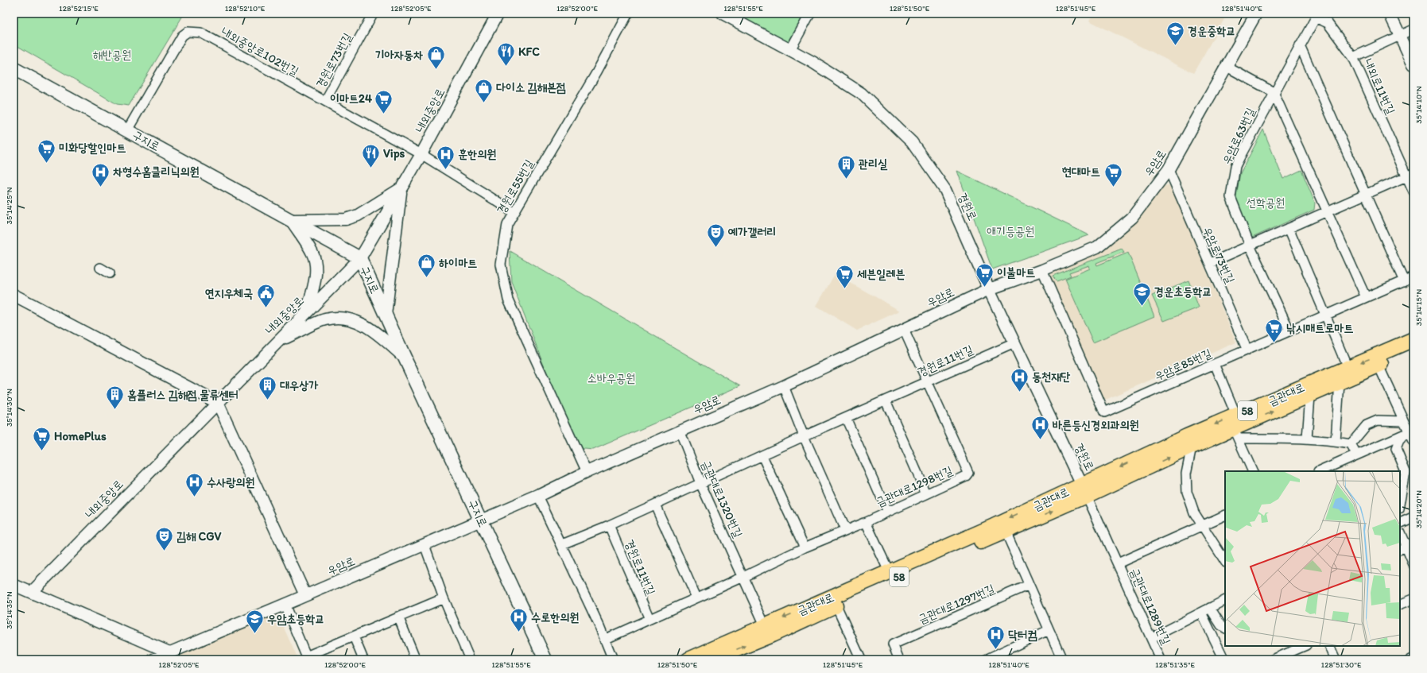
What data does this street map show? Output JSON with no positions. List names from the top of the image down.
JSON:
{
  "streets": {
    "main road": ["구지로", "금관대로", "58"],
    "street": [
      "내외중앙로102번길",
      "경원로73번길",
      "내외로11번길",
      "내외중앙로",
      "우암로63번길",
      "우암로",
      "경원로55번길",
      "경원로",
      "우암로73번길",
      "경원로11번길",
      "우암로85번길",
      "금관대로1298번길",
      "금관대로1320번길",
      "금관대로1297번길",
      "금관대로1289번길"
    ]
  },
  "crossings": [
    ["내외중앙로102번길", "경원로73번길"],
    ["내외중앙로102번길", "내외중앙로"],
    ["내외중앙로102번길", "구지로"],
    ["내외중앙로102번길", "경원로55번길"],
    ["내외로11번길", "우암로63번길"],
    ["내외중앙로", "구지로"],
    ["구지로", "우암로"],
    ["우암로", "경원로55번길"],
    ["우암로", "경원로"],
    ["우암로", "우암로73번길"],
    ["우암로", "우암로85번길"],
    ["우암로", "금관대로1298번길"],
    ["우암로", "금관대로1320번길"],
    ["경원로", "경원로11번길"],
    ["경원로", "금관대로"],
    ["경원로", "금관대로1289번길"],
    ["우암로73번길", "우암로85번길"],
    ["경원로11번길", "금관대로1298번길"],
    ["경원로11번길", "금관대로1320번길"],
    ["금관대로", "금관대로1320번길"],
    ["금관대로", "금관대로1289번길"],
    ["금관대로1298번길", "금관대로1320번길"]
  ],
  "parks": [
    "해반공원",
    "선학공원",
    "애기등공원",
    "소바우공원"
  ],
  "places": {
    "school or university": ["경운중학교", "경운초등학교", "우암초등학교"],
    "restaurant": ["KFC", "Vips"],
    "shop": ["기아자동차", "다이소 김해본점", "하이마트"],
    "supermarket": [
      "이마트24",
      "미화당할인마트",
      "현대마트",
      "이불마트",
      "세븐일레븐",
      "낚시매트로마트",
      "HomePlus"
    ],
    "hospital": [
      "훈한의원",
      "차형수홈클리닉의원",
      "동천재단",
      "바른등신경외과의원",
      "수사랑의원",
      "수로한의원",
      "닥터컴"
    ],
    "building": ["관리실", "대우상가", "홈플러스 김해점 물류센터"],
    "theatre": ["예가갤러리", "김해 CGV"],
    "public building": ["연지우체국"]
  },
  "coordinates": [
    "128°52'15\"E",
    "128°52'10\"E",
    "128°52'05\"E",
    "128°52'00\"E",
    "128°51'55\"E",
    "128°51'50\"E",
    "128°51'45\"E",
    "128°51'40\"E",
    "35°14'10\"N",
    "35°14'25\"N",
    "35°14'15\"N",
    "35°14'30\"N",
    "35°14'20\"N",
    "35°14'35\"N",
    "128°51'35\"E",
    "128°51'30\"E"
  ]
}
